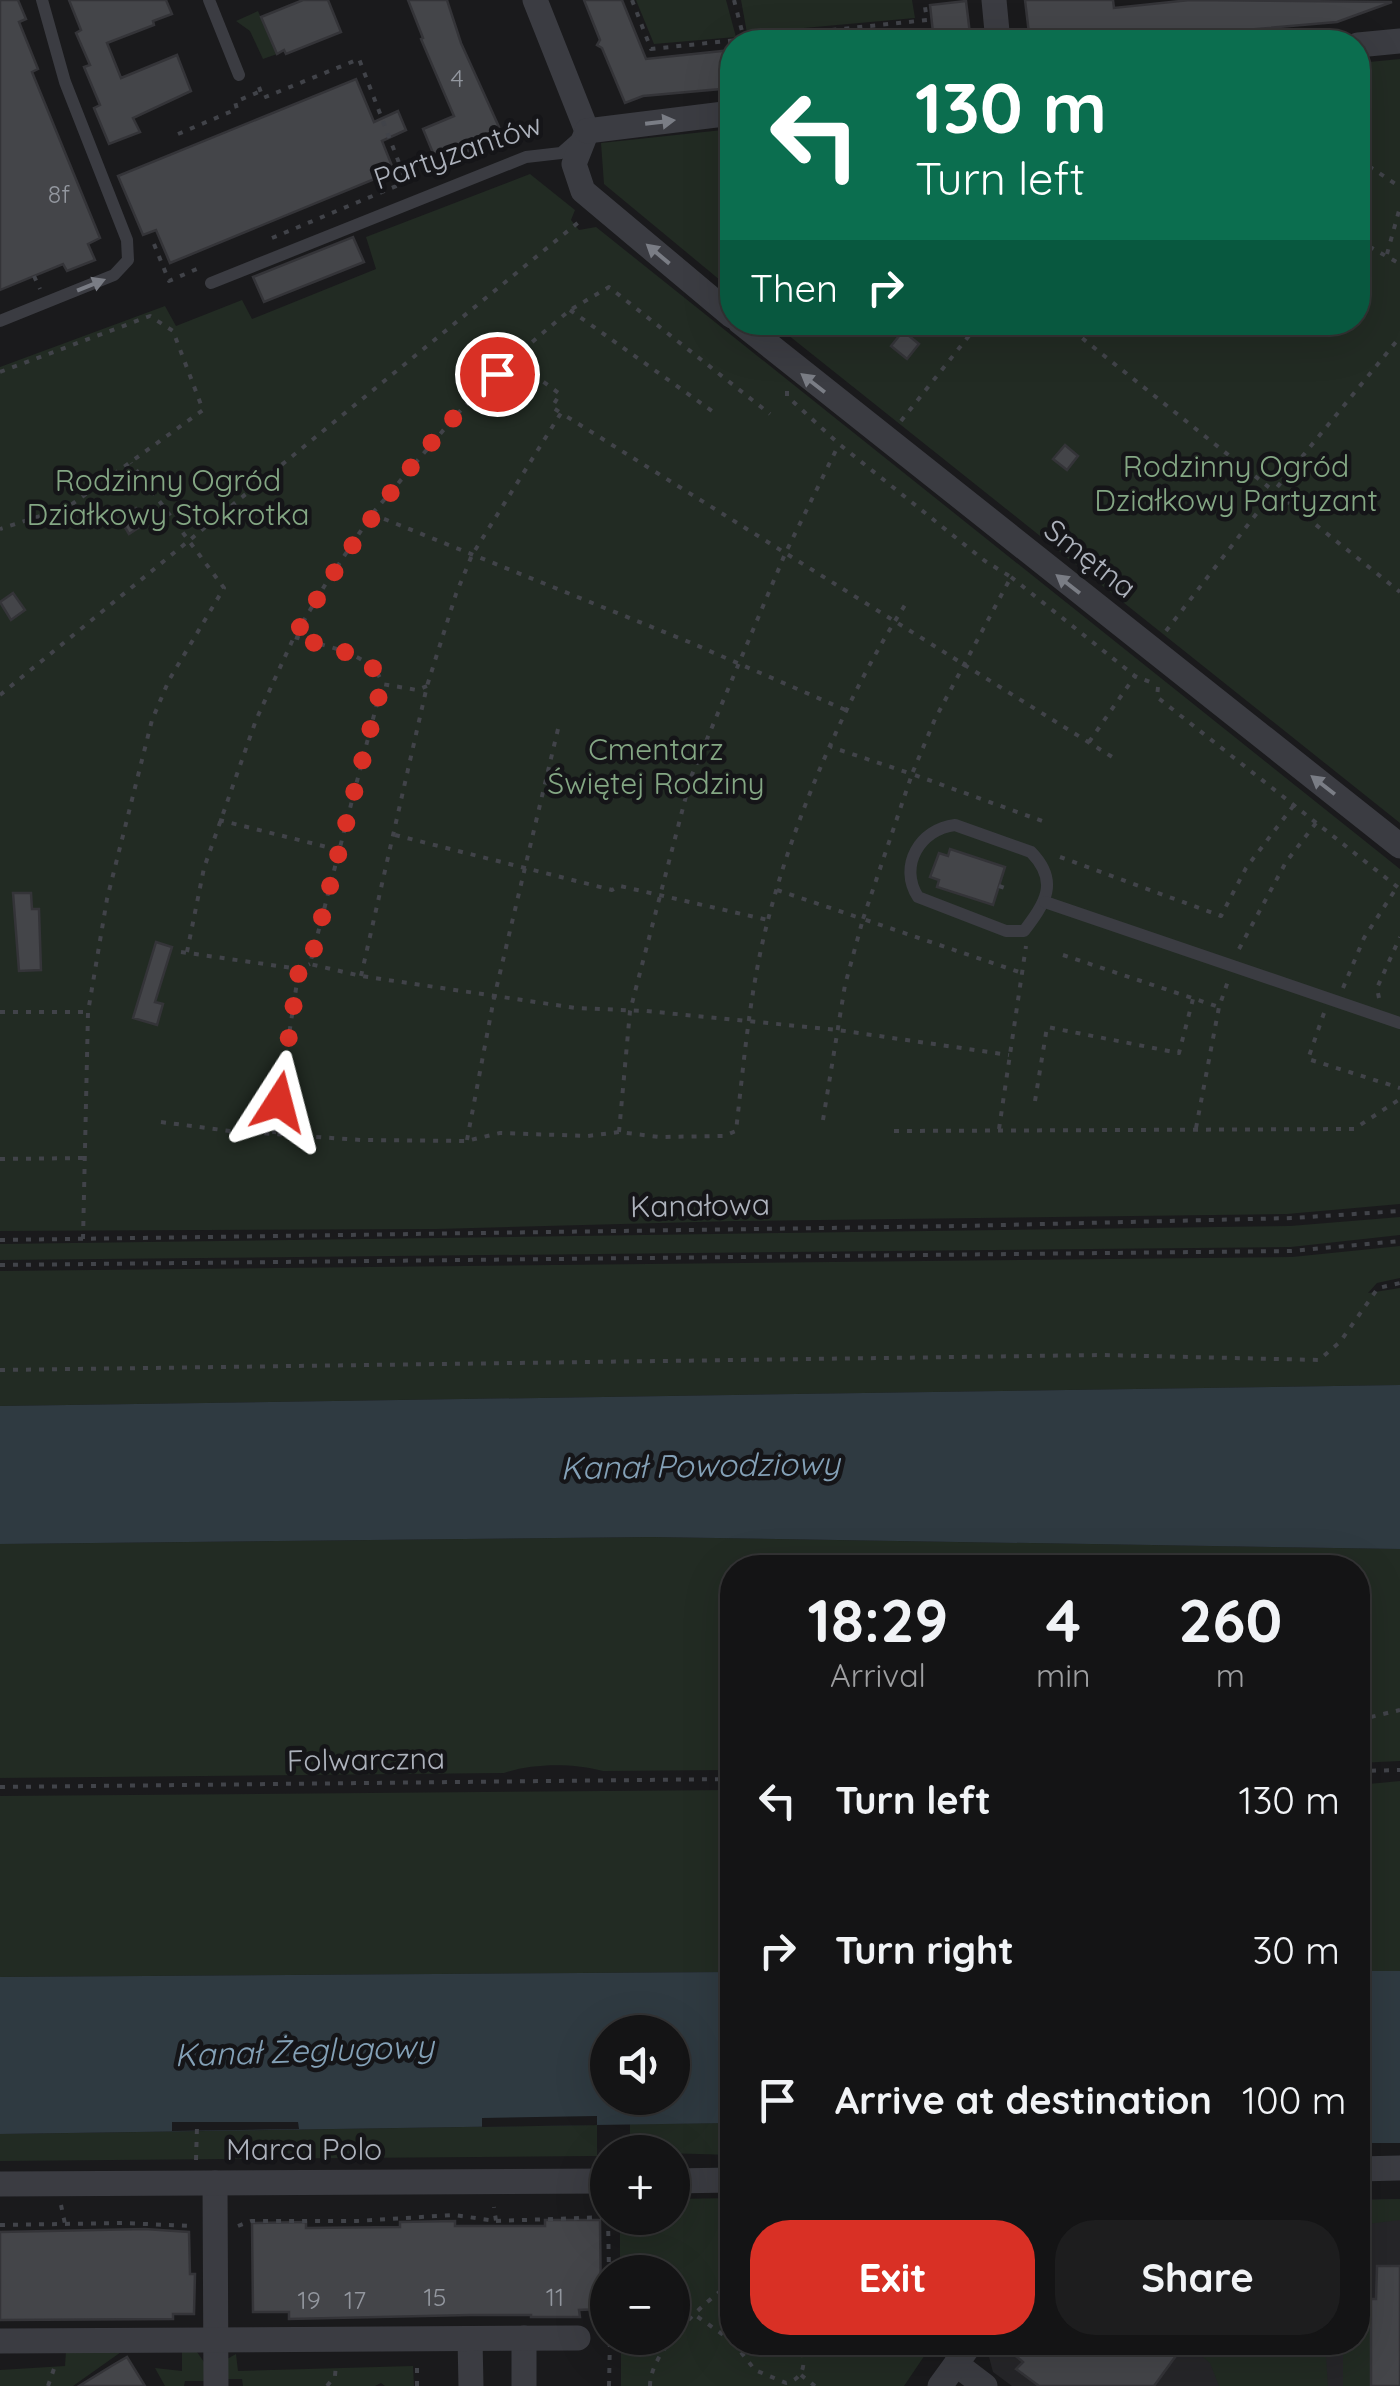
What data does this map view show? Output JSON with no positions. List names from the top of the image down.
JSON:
{
  "streets": {
    "street": ["Partyzantów", "Smętna", "Marca Polo"],
    "path": ["Kanałowa", "Folwarczna"]
  },
  "one_way": ["Smętna"],
  "water": ["Kanał Powodziowy", "Kanał Żeglugowy"],
  "parks": ["Rodzinny Ogród Działkowy Partyzant", "Rodzinny Ogród Działkowy Stokrotka", "Cmentarz Świętej Rodziny"],
  "house_numbers": [
    "4",
    "8f",
    "15",
    "11",
    "19",
    "17"
  ],
  "page": {
    "turn": ["130 m", "Turn left"],
    "then": "Then",
    "eta": [
      "18:29",
      "Arrival",
      "4",
      "min",
      "260",
      "m"
    ],
    "list": [
      {
        "name": "Turn left",
        "value": "130 m"
      },
      {
        "name": "Turn right",
        "value": "30 m"
      },
      {
        "name": "Arrive at destination",
        "value": "100 m"
      }
    ],
    "map_buttons": ["+", "−"],
    "buttons": ["Exit", "Share"]
  }
}
